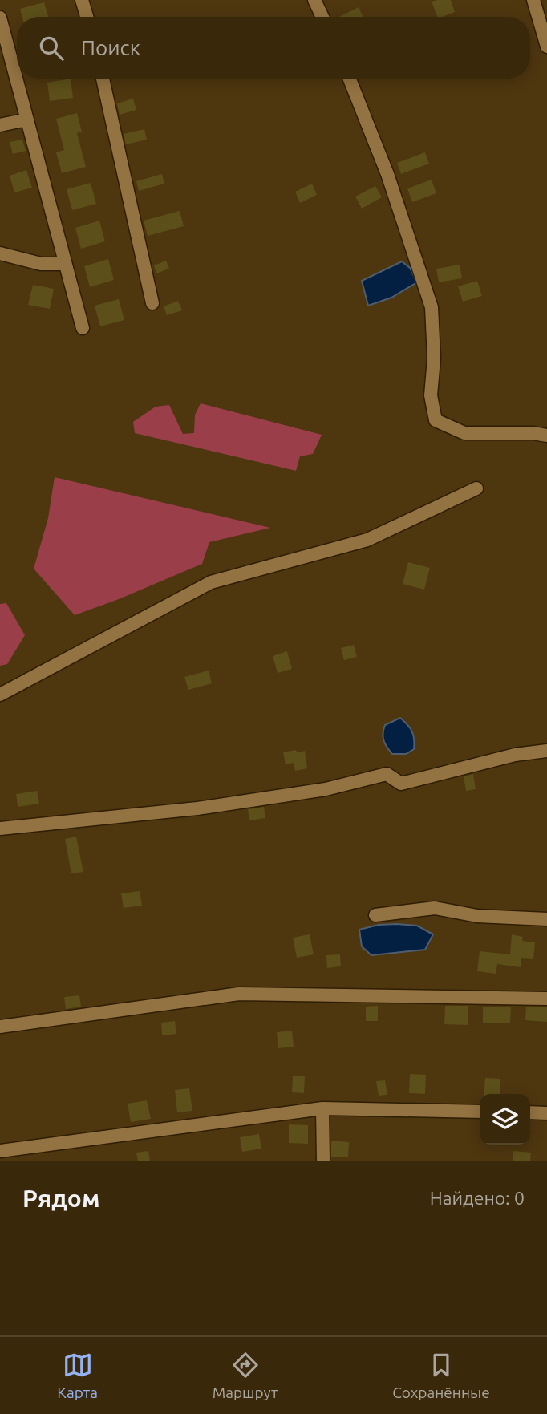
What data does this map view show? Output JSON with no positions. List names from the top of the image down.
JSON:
{
  "page": {
    "search": "Поиск",
    "heading": ["Рядом", "Найдено: 0"],
    "nav": ["Карта", "Маршрут", "Сохранённые"]
  }
}
